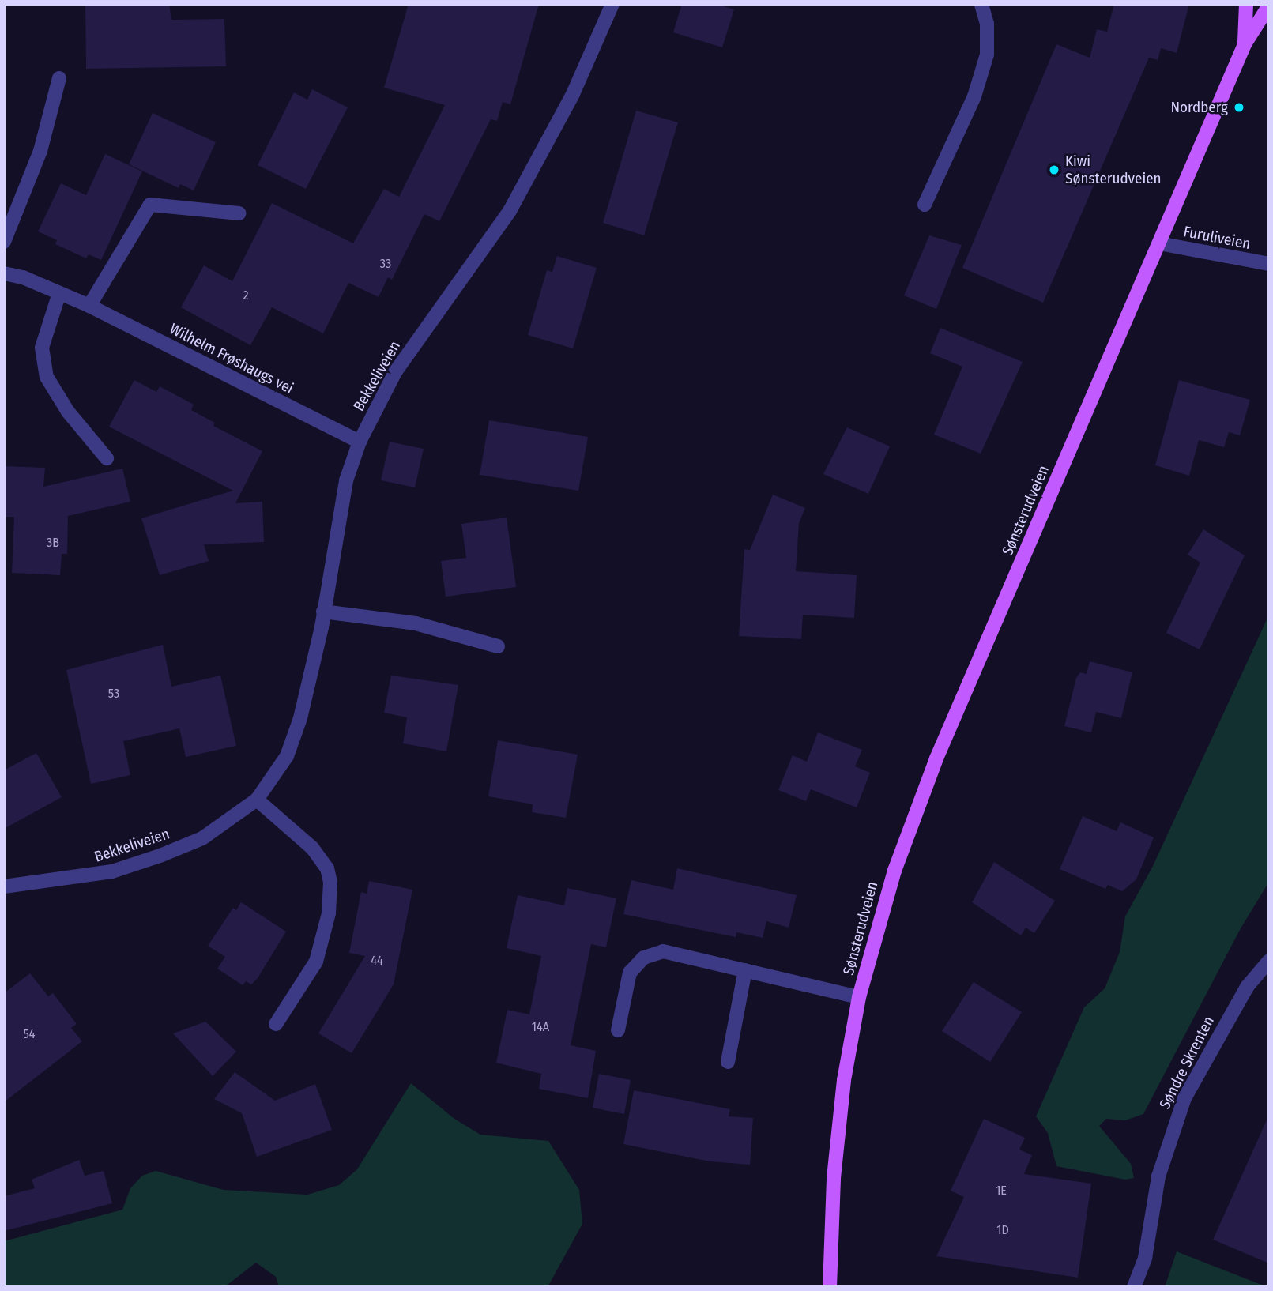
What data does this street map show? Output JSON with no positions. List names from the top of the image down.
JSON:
{
  "streets": {
    "main road": ["Sønsterudveien"],
    "street": [
      "Furuliveien",
      "Wilhelm Frøshaugs vei",
      "Bekkeliveien",
      "Søndre Skrenten"
    ]
  },
  "crossings": [
    ["Furuliveien", "Sønsterudveien"],
    ["Wilhelm Frøshaugs vei", "Bekkeliveien"]
  ],
  "places": ["Nordberg", "Kiwi Sønsterudveien"],
  "house_numbers": [
    "33",
    "2",
    "3B",
    "53",
    "44",
    "14A",
    "54",
    "1E",
    "1D"
  ]
}
